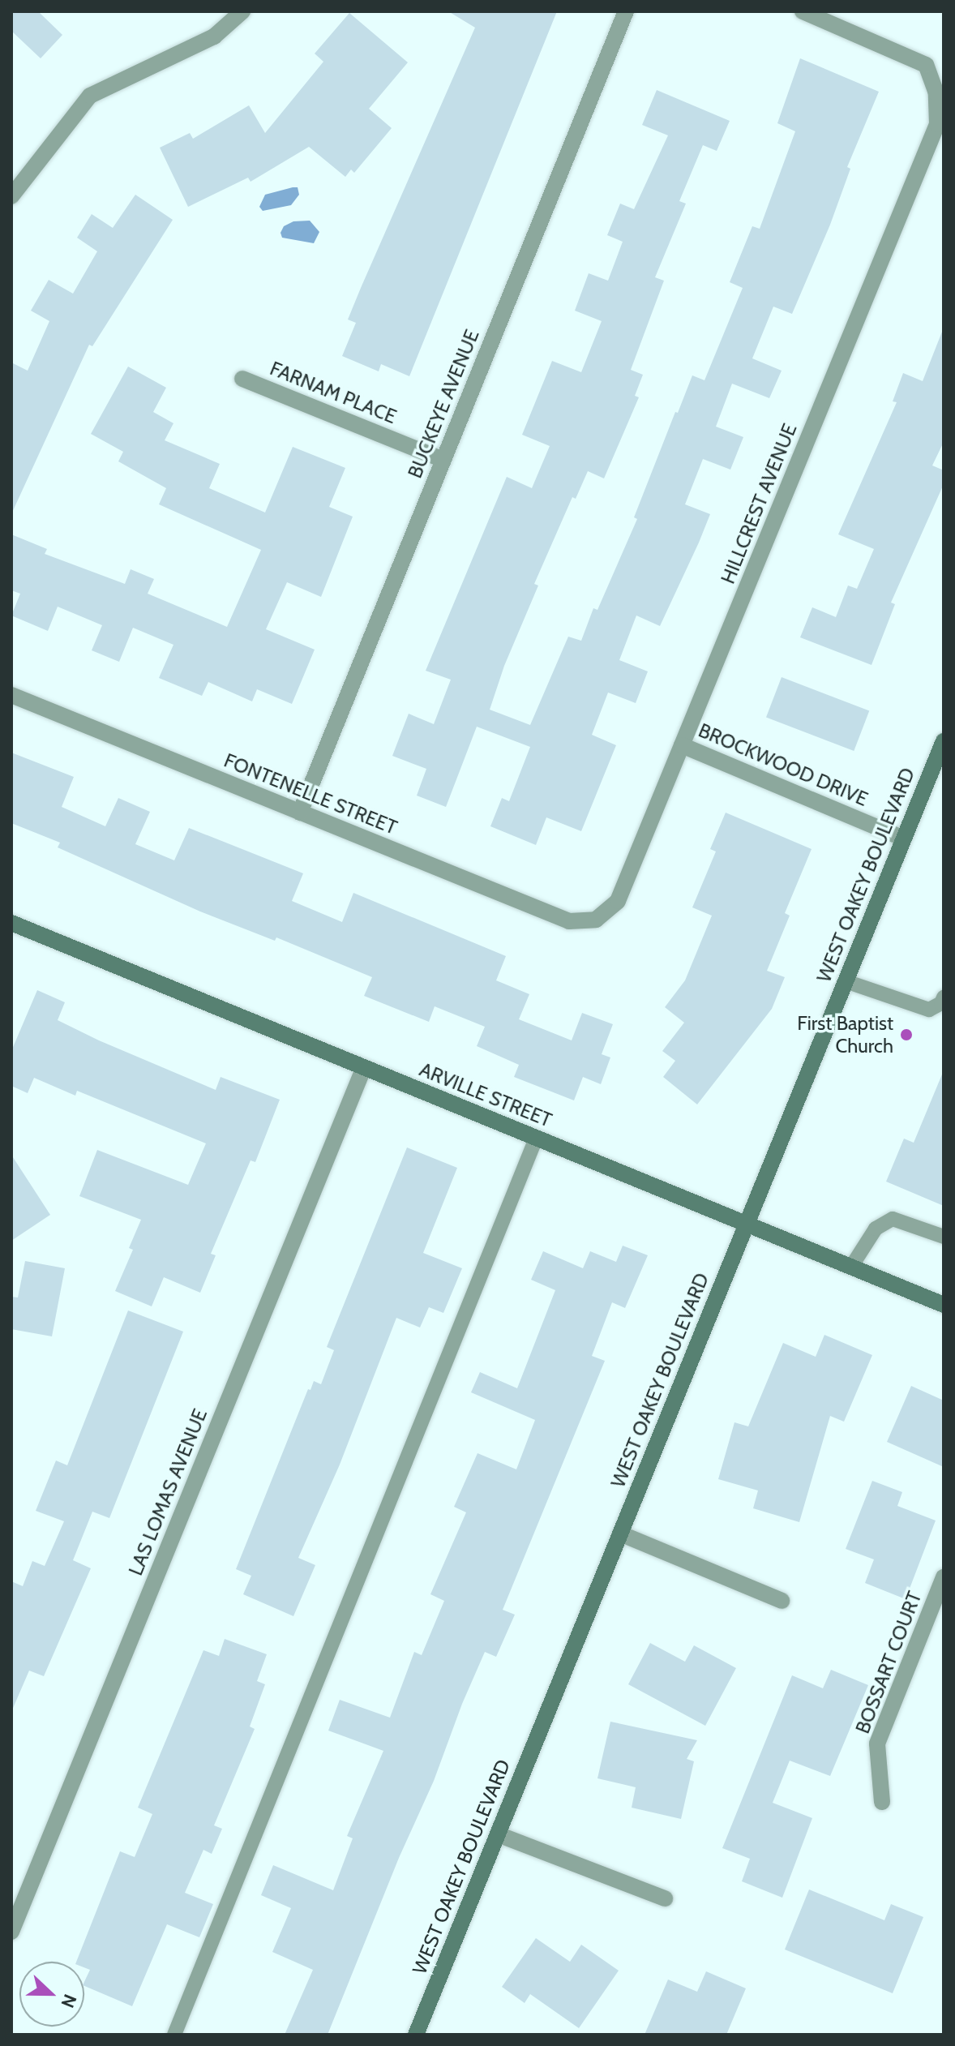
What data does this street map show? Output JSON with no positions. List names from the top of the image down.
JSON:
{
  "streets": {
    "main road": ["WEST OAKEY BOULEVARD", "ARVILLE STREET"],
    "street": [
      "FARNAM PLACE",
      "BUCKEYE AVENUE",
      "HILLCREST AVENUE",
      "BROCKWOOD DRIVE",
      "FONTENELLE STREET",
      "LAS LOMAS AVENUE",
      "BOSSART COURT"
    ]
  },
  "crossings": [
    ["FARNAM PLACE", "BUCKEYE AVENUE"],
    ["BUCKEYE AVENUE", "FONTENELLE STREET"],
    ["HILLCREST AVENUE", "BROCKWOOD DRIVE"],
    ["HILLCREST AVENUE", "FONTENELLE STREET"],
    ["BROCKWOOD DRIVE", "WEST OAKEY BOULEVARD"],
    ["WEST OAKEY BOULEVARD", "ARVILLE STREET"],
    ["ARVILLE STREET", "LAS LOMAS AVENUE"]
  ],
  "places": ["First Baptist Church"],
  "north": "right"
}
